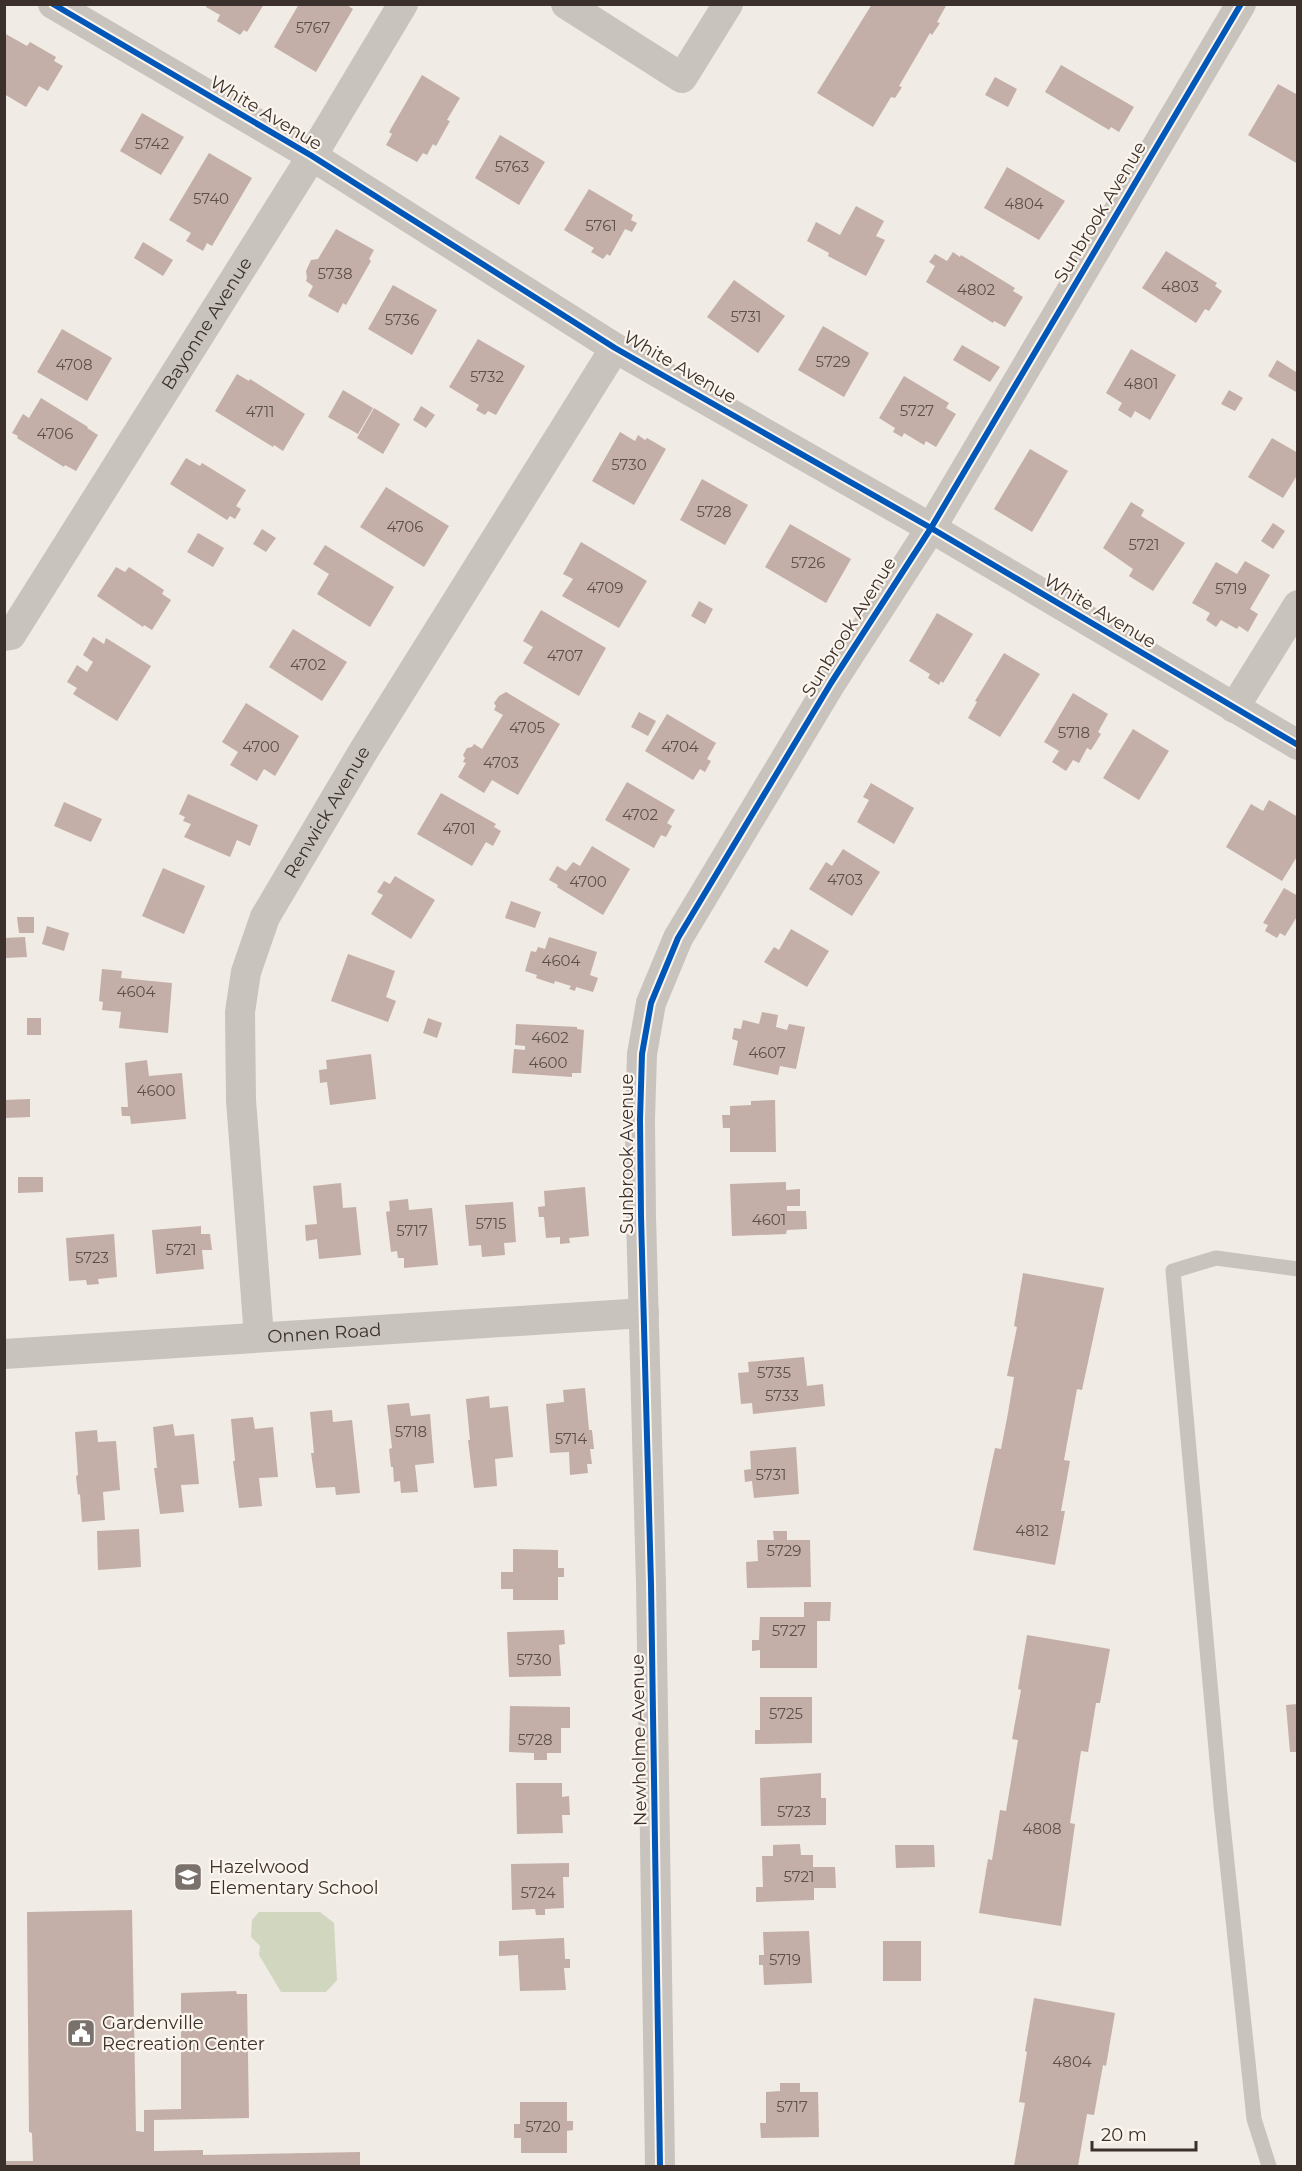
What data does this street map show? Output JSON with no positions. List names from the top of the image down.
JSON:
{
  "streets": {
    "street": [
      "White Avenue",
      "Sunbrook Avenue",
      "Bayonne Avenue",
      "Renwick Avenue",
      "Onnen Road",
      "Newholme Avenue"
    ]
  },
  "crossings": [
    ["White Avenue", "Sunbrook Avenue"],
    ["White Avenue", "Bayonne Avenue"],
    ["White Avenue", "Renwick Avenue"],
    ["Sunbrook Avenue", "Onnen Road"],
    ["Sunbrook Avenue", "Newholme Avenue"],
    ["Renwick Avenue", "Onnen Road"],
    ["Onnen Road", "Newholme Avenue"]
  ],
  "places": {
    "school or university": ["Hazelwood Elementary School"],
    "public building": ["Gardenville Recreation Center"]
  },
  "house_numbers": [
    "5767",
    "5742",
    "5763",
    "5740",
    "4804",
    "5761",
    "5738",
    "4803",
    "4802",
    "5731",
    "5736",
    "5729",
    "4708",
    "5732",
    "4801",
    "5727",
    "4711",
    "4706",
    "5730",
    "5728",
    "4706",
    "5721",
    "5726",
    "4709",
    "5719",
    "4707",
    "4702",
    "4705",
    "5718",
    "4700",
    "4704",
    "4703",
    "4702",
    "4701",
    "4703",
    "4700",
    "4604",
    "4604",
    "4602",
    "4607",
    "4600",
    "4600",
    "4601",
    "5715",
    "5717",
    "5721",
    "5723",
    "5735",
    "5733",
    "5718",
    "5714",
    "5731",
    "4812",
    "5729",
    "5727",
    "5730",
    "5725",
    "5728",
    "5723",
    "4808",
    "5721",
    "5724",
    "5719",
    "4804",
    "5717",
    "5720"
  ],
  "scale_bar": "20 m"
}
